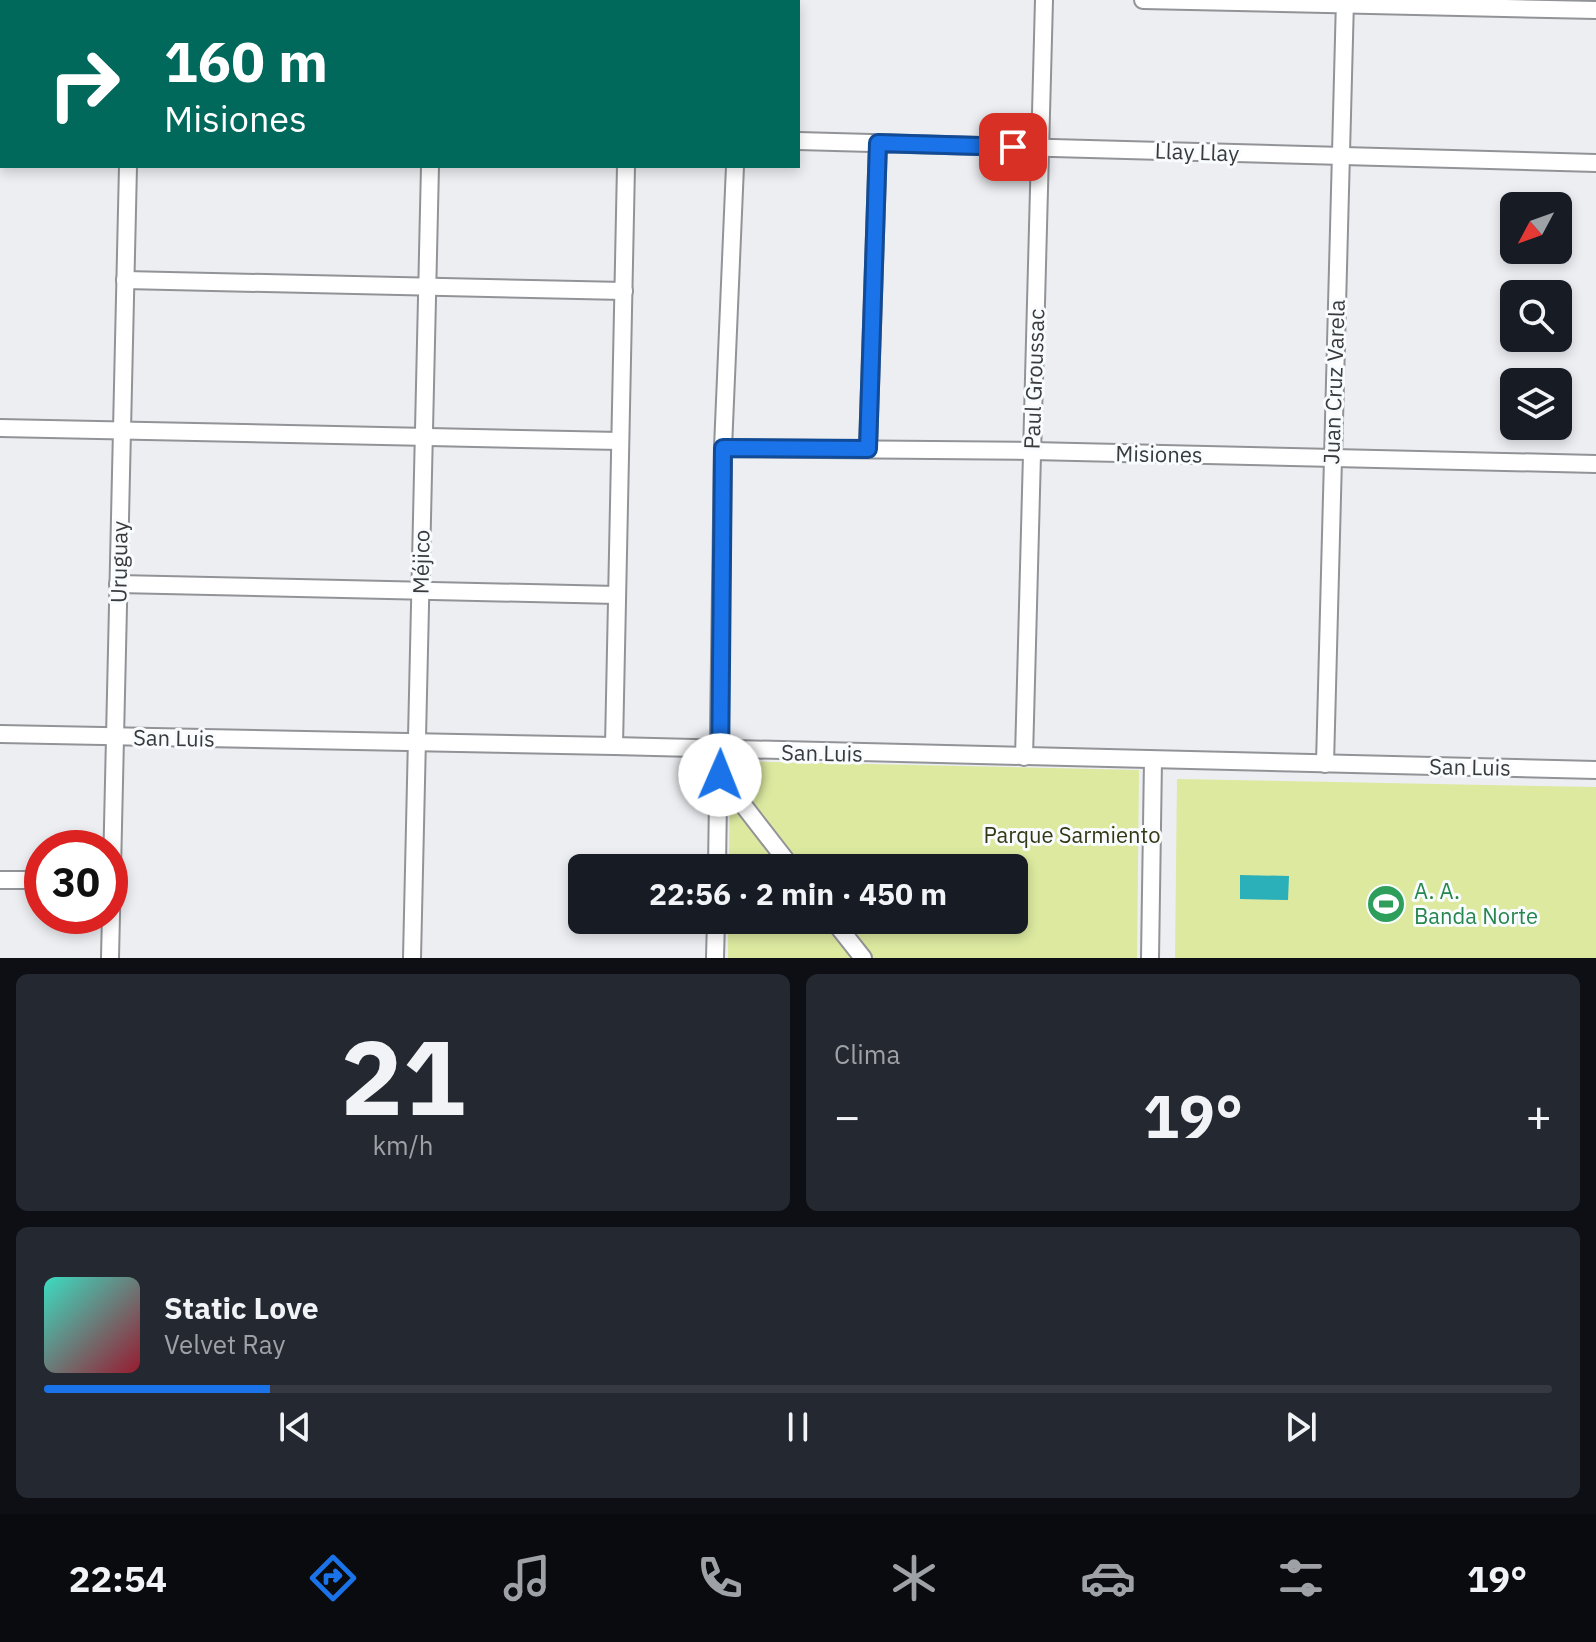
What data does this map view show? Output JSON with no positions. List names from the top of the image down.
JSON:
{
  "streets": {
    "street": [
      "Llay Llay",
      "Paul Groussac",
      "Juan Cruz Varela",
      "Misiones",
      "Uruguay",
      "Méjico",
      "San Luis"
    ]
  },
  "crossings": [
    ["Llay Llay", "Paul Groussac"],
    ["Llay Llay", "Juan Cruz Varela"],
    ["Paul Groussac", "Misiones"],
    ["Paul Groussac", "San Luis"],
    ["Juan Cruz Varela", "Misiones"],
    ["Juan Cruz Varela", "San Luis"],
    ["Uruguay", "San Luis"],
    ["Méjico", "San Luis"]
  ],
  "parks": ["Parque Sarmiento"],
  "places": {
    "sports": ["A. A. Banda Norte"]
  },
  "north": "bottom left",
  "page": {
    "turn": ["160 m", "Misiones"],
    "limit": "30",
    "trip": "22:56 · 2 min · 450 m",
    "tile": [
      ["21", "km/h"],
      "Clima"
    ],
    "heat": ["−", "19°", "+"],
    "song": ["Static Love", "Velvet Ray"],
    "tabs": ["22:54", "19°"]
  }
}
